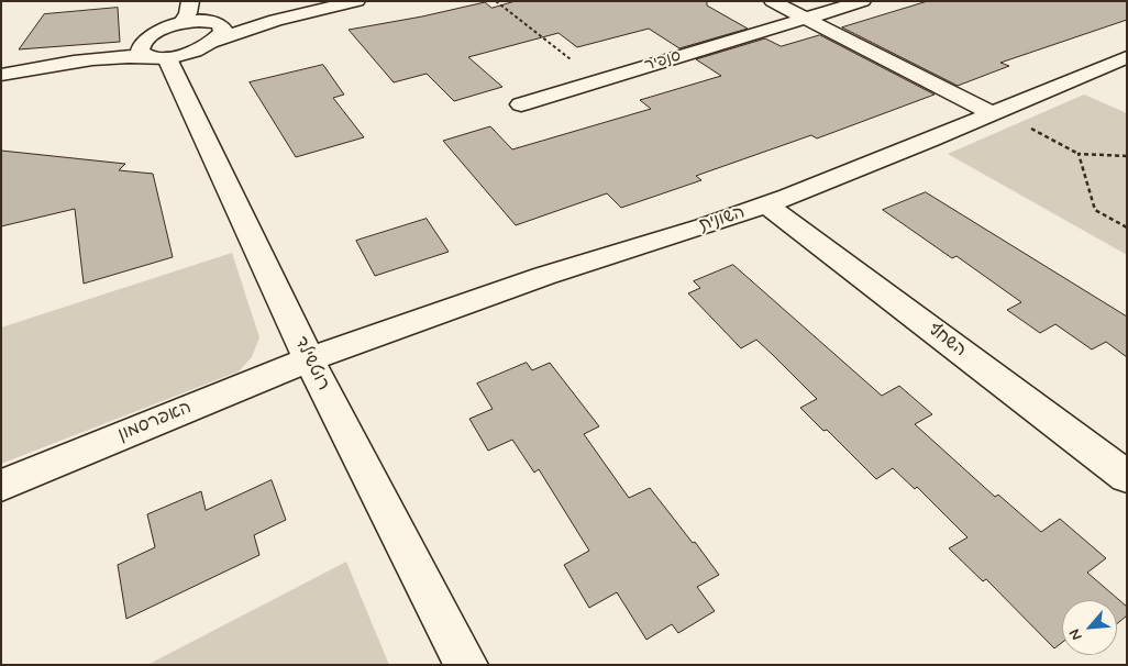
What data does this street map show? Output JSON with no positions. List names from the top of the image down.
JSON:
{
  "streets": {
    "street": [
      "סנפיר",
      "השונית",
      "השחף",
      "רוטשילד",
      "האפרסמון"
    ]
  },
  "crossings": [
    ["השונית", "השחף"],
    ["השונית", "רוטשילד"],
    ["השונית", "האפרסמון"],
    ["רוטשילד", "האפרסמון"]
  ],
  "north": "bottom left"
}
